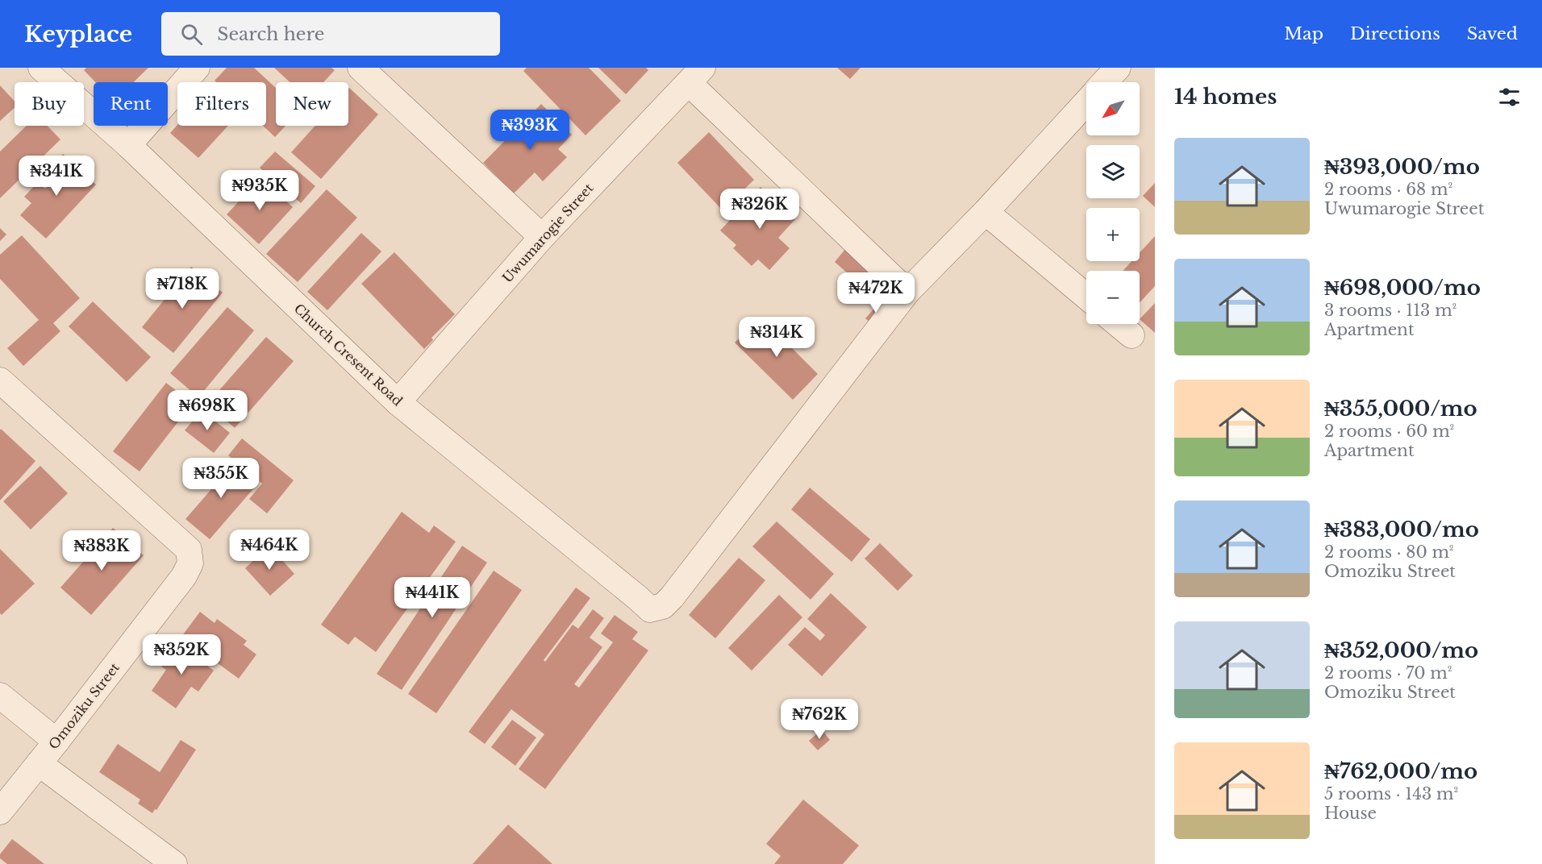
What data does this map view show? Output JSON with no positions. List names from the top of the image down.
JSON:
{
  "streets": {
    "street": ["Uwumarogie Street", "Church Cresent Road", "Omoziku Street"]
  },
  "crossings": [
    ["Uwumarogie Street", "Church Cresent Road"]
  ],
  "north": "bottom left",
  "page": {
    "header": "Keyplace",
    "search": "Search here",
    "nav": ["Map", "Directions", "Saved"],
    "heading": "14 homes",
    "map_buttons": ["+", "−"],
    "chip": [
      "Buy",
      "Rent",
      "Filters",
      "New"
    ],
    "price": [
      "₦393K",
      "₦341K",
      "₦935K",
      "₦326K",
      "₦718K",
      "₦472K",
      "₦314K",
      "₦698K",
      "₦355K",
      "₦464K",
      "₦383K",
      "₦441K",
      "₦352K",
      "₦762K"
    ],
    "list": [
      {
        "name": "₦393,000/mo",
        "note": "2 rooms · 68 m² · Uwumarogie Street"
      },
      {
        "name": "₦698,000/mo",
        "note": "3 rooms · 113 m² · Apartment"
      },
      {
        "name": "₦355,000/mo",
        "note": "2 rooms · 60 m² · Apartment"
      },
      {
        "name": "₦383,000/mo",
        "note": "2 rooms · 80 m² · Omoziku Street"
      },
      {
        "name": "₦352,000/mo",
        "note": "2 rooms · 70 m² · Omoziku Street"
      },
      {
        "name": "₦762,000/mo",
        "note": "5 rooms · 143 m² · House"
      }
    ]
  }
}
